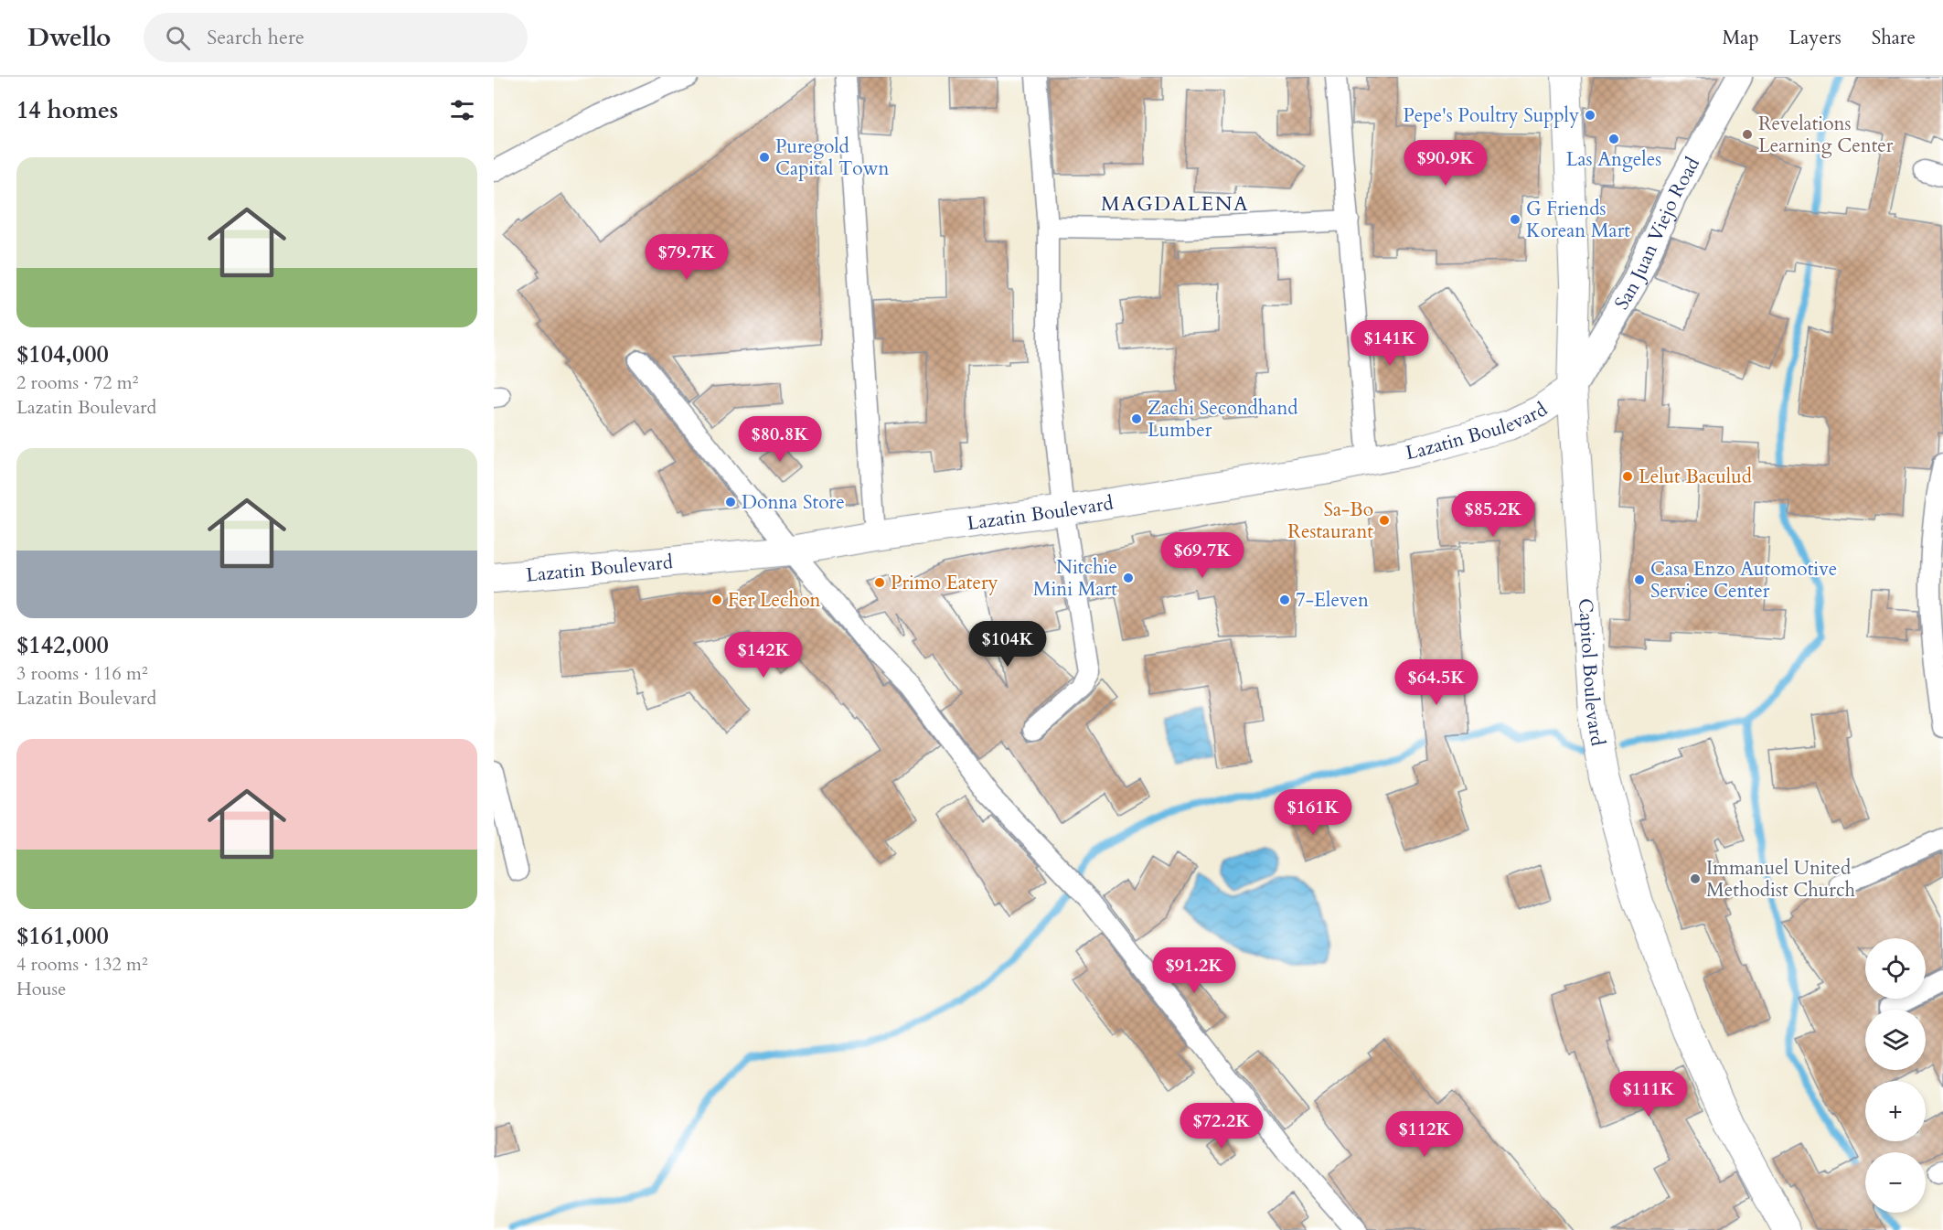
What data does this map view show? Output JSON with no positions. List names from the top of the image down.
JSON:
{
  "streets": {
    "main road": ["Lazatin Boulevard", "Capitol Boulevard"],
    "street": ["San Juan Viejo Road"]
  },
  "crossings": [
    ["San Juan Viejo Road", "Lazatin Boulevard"],
    ["San Juan Viejo Road", "Capitol Boulevard"],
    ["Lazatin Boulevard", "Capitol Boulevard"]
  ],
  "districts": ["MAGDALENA"],
  "places": [
    "Pepe's Poultry Supply",
    "Revelations Learning Center",
    "Las Angeles",
    "Puregold Capital Town",
    "G Friends Korean Mart",
    "Zachi Secondhand Lumber",
    "Lelut Baculud",
    "Donna Store",
    "Sa-Bo Restaurant",
    "Nitchie Mini Mart",
    "Casa Enzo Automotive Service Center",
    "Primo Eatery",
    "Fer Lechon",
    "7-Eleven",
    "Immanuel United Methodist Church"
  ],
  "page": {
    "header": "Dwello",
    "search": "Search here",
    "nav": ["Map", "Layers", "Share"],
    "heading": "14 homes",
    "price": [
      "$90.9K",
      "$79.7K",
      "$141K",
      "$80.8K",
      "$85.2K",
      "$69.7K",
      "$104K",
      "$142K",
      "$64.5K",
      "$161K",
      "$91.2K",
      "$111K",
      "$72.2K",
      "$112K"
    ],
    "list": [
      {
        "name": "$104,000",
        "note": "2 rooms · 72 m² · Lazatin Boulevard"
      },
      {
        "name": "$142,000",
        "note": "3 rooms · 116 m² · Lazatin Boulevard"
      },
      {
        "name": "$161,000",
        "note": "4 rooms · 132 m² · House"
      }
    ],
    "map_buttons": ["+", "−"]
  }
}
